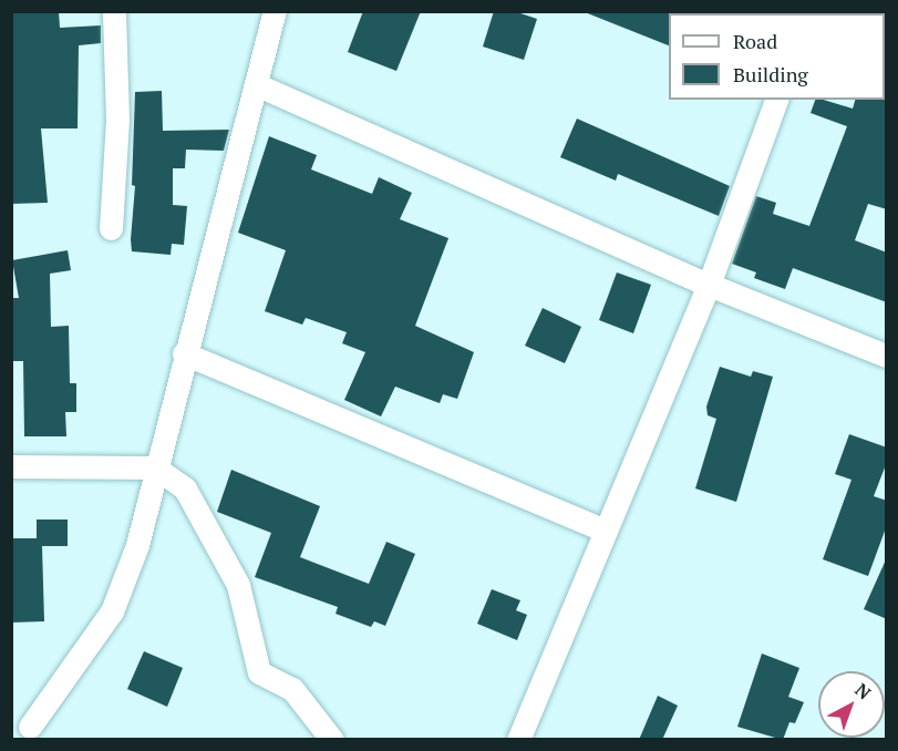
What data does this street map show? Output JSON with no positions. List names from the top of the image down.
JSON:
{
  "legend": ["Road", "Building"],
  "north": "top right"
}
